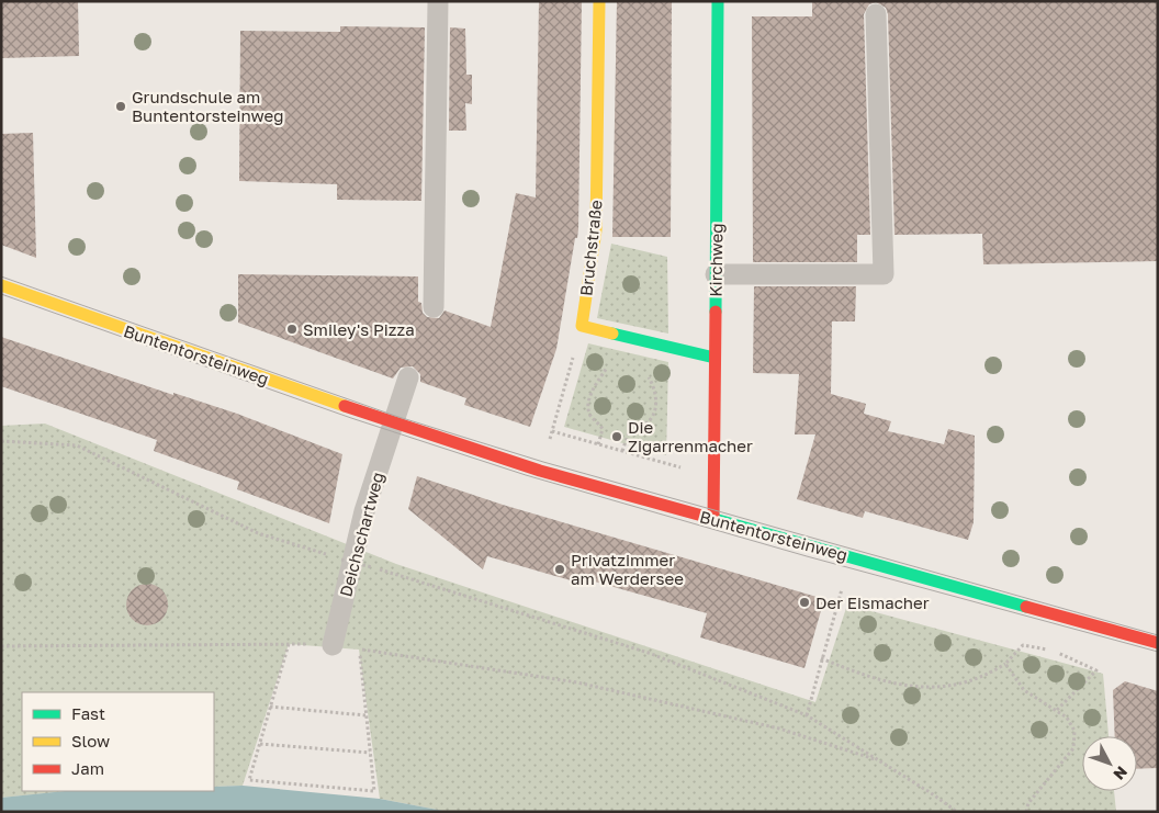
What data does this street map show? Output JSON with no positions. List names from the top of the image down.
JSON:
{
  "streets": {
    "street": ["Bruchstraße", "Kirchweg", "Buntentorsteinweg"],
    "lane": ["Deichschartweg"]
  },
  "crossings": [
    ["Kirchweg", "Buntentorsteinweg"],
    ["Buntentorsteinweg", "Deichschartweg"]
  ],
  "places": [
    "Grundschule am Buntentorsteinweg",
    "Smiley's Pizza",
    "Die Zigarrenmacher",
    "Privatzimmer am Werdersee",
    "Der Eismacher"
  ],
  "legend": ["Fast", "Slow", "Jam"],
  "north": "bottom right"
}
